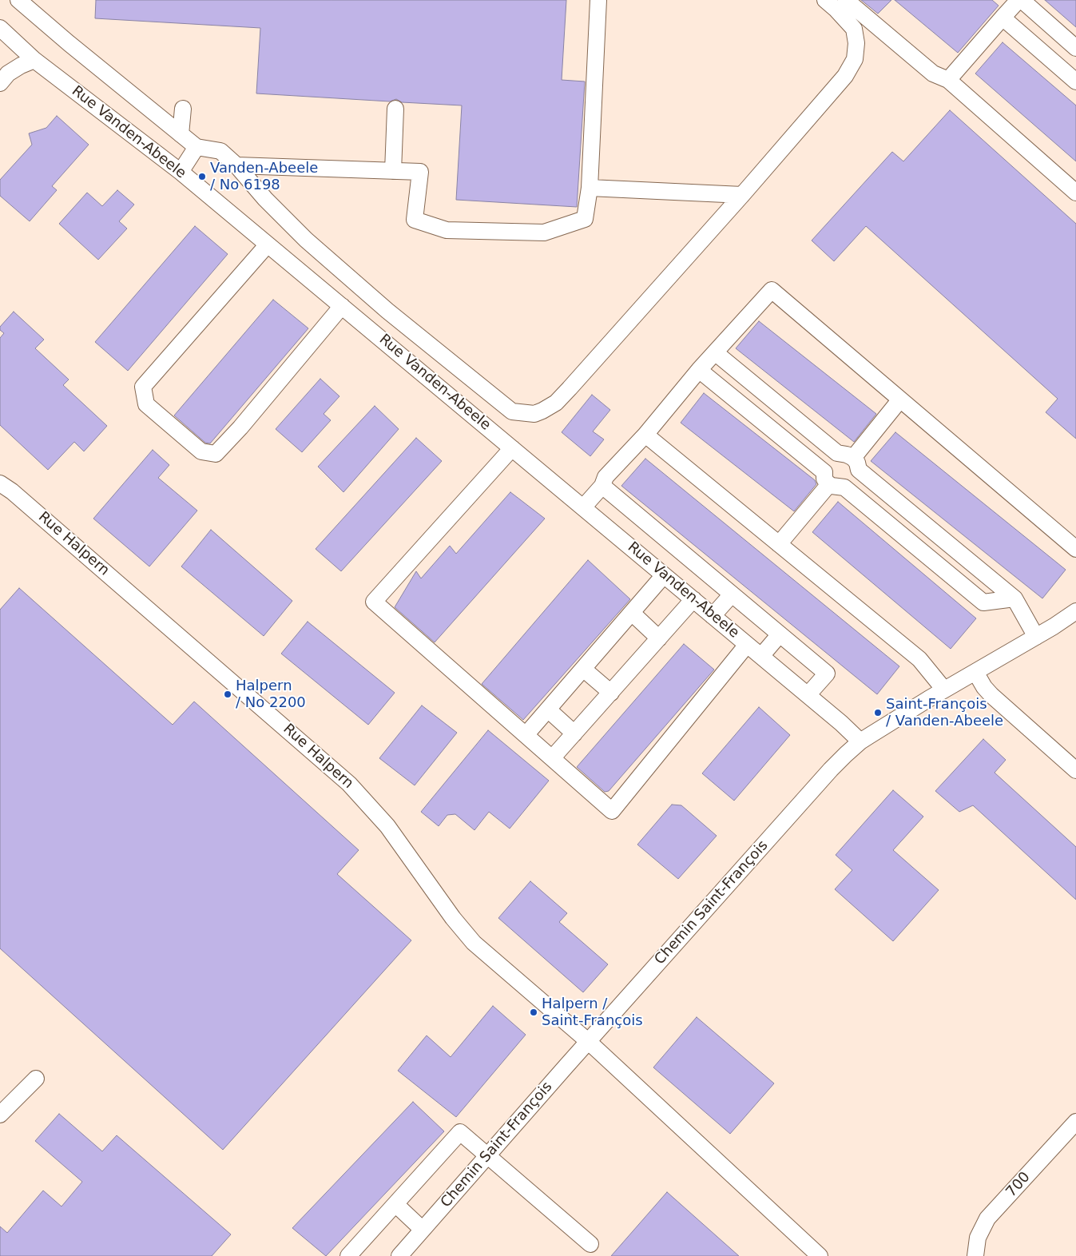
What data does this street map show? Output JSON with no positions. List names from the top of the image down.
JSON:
{
  "streets": {
    "street": [
      "Rue Vanden-Abeele",
      "Rue Halpern",
      "Chemin Saint-François",
      "700"
    ]
  },
  "crossings": [
    ["Rue Vanden-Abeele", "Chemin Saint-François"],
    ["Rue Halpern", "Chemin Saint-François"]
  ],
  "places": [
    "Vanden-Abeele / No 6198",
    "Halpern / No 2200",
    "Saint-François / Vanden-Abeele",
    "Halpern / Saint-François"
  ]
}
